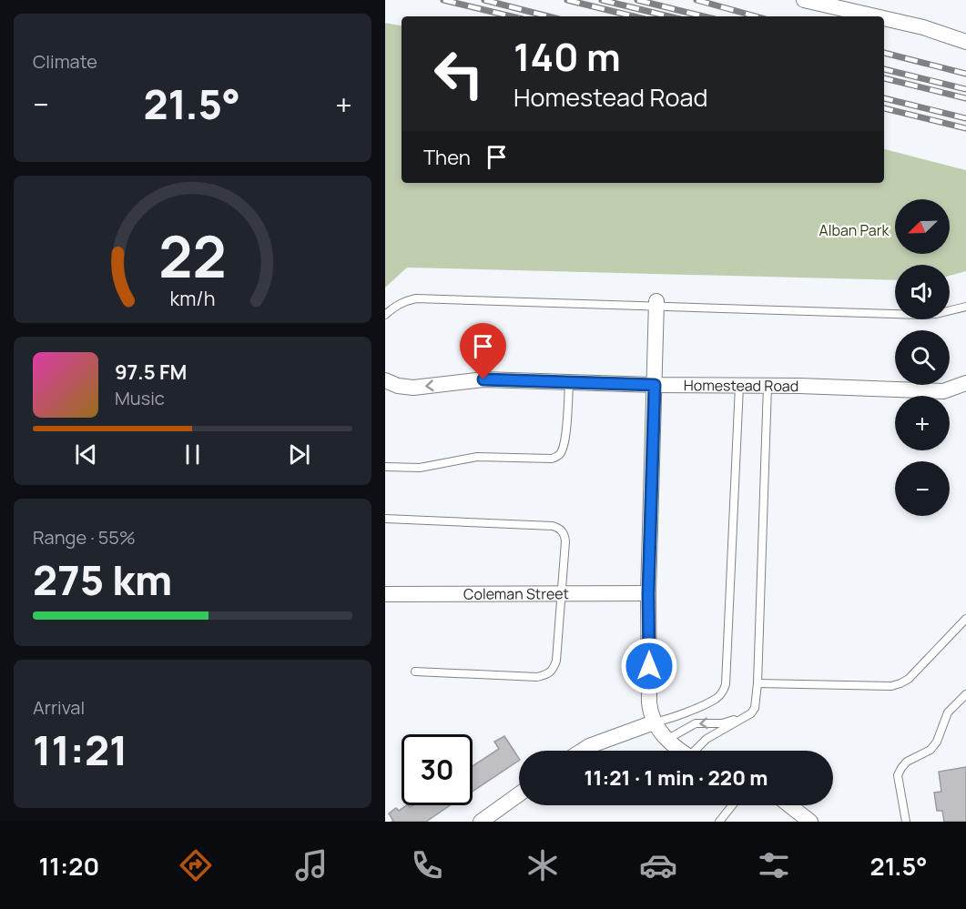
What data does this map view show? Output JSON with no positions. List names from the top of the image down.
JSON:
{
  "streets": {
    "street": ["Homestead Road", "Coleman Street"]
  },
  "parks": ["Alban Park"],
  "north": "bottom left",
  "page": {
    "tile": [
      "Climate",
      ["Range · 55%", "275 km"],
      ["Arrival", "11:21"]
    ],
    "turn": ["140 m", "Homestead Road"],
    "heat": ["−", "21.5°", "+"],
    "then": "Then",
    "map_buttons": ["+", "−"],
    "song": ["97.5 FM", "Music"],
    "limit": "30",
    "trip": "11:21 · 1 min · 220 m",
    "tabs": ["11:20", "21.5°"],
    "gauge": ["22", "km/h"]
  }
}
